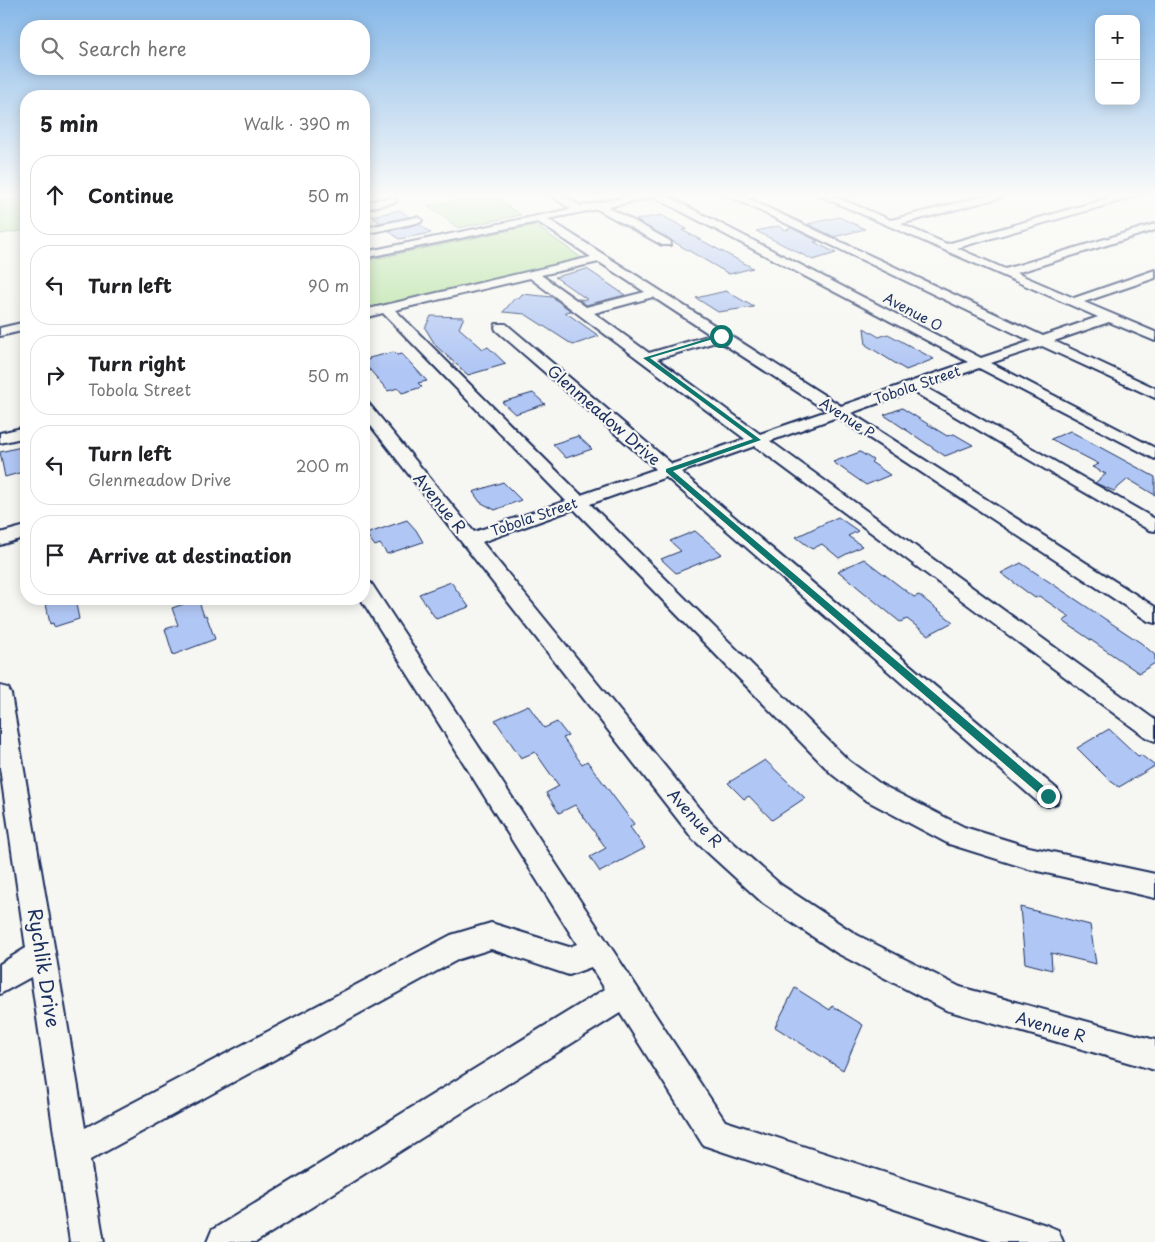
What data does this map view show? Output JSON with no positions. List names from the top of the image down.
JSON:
{
  "streets": {
    "street": [
      "Avenue O",
      "Tobola Street",
      "Glenmeadow Drive",
      "Avenue P",
      "Avenue R",
      "Rychlik Drive"
    ]
  },
  "crossings": [
    ["Avenue O", "Tobola Street"],
    ["Tobola Street", "Glenmeadow Drive"],
    ["Tobola Street", "Avenue P"],
    ["Tobola Street", "Avenue R"]
  ],
  "page": {
    "map_buttons": ["+", "−"],
    "search": "Search here",
    "heading": ["5 min", "Walk · 390 m"],
    "list": [
      ["Continue", "50 m"],
      ["Turn left", "90 m"],
      ["Turn right", "Tobola Street", "50 m"],
      ["Turn left", "Glenmeadow Drive", "200 m"],
      "Arrive at destination"
    ]
  }
}
